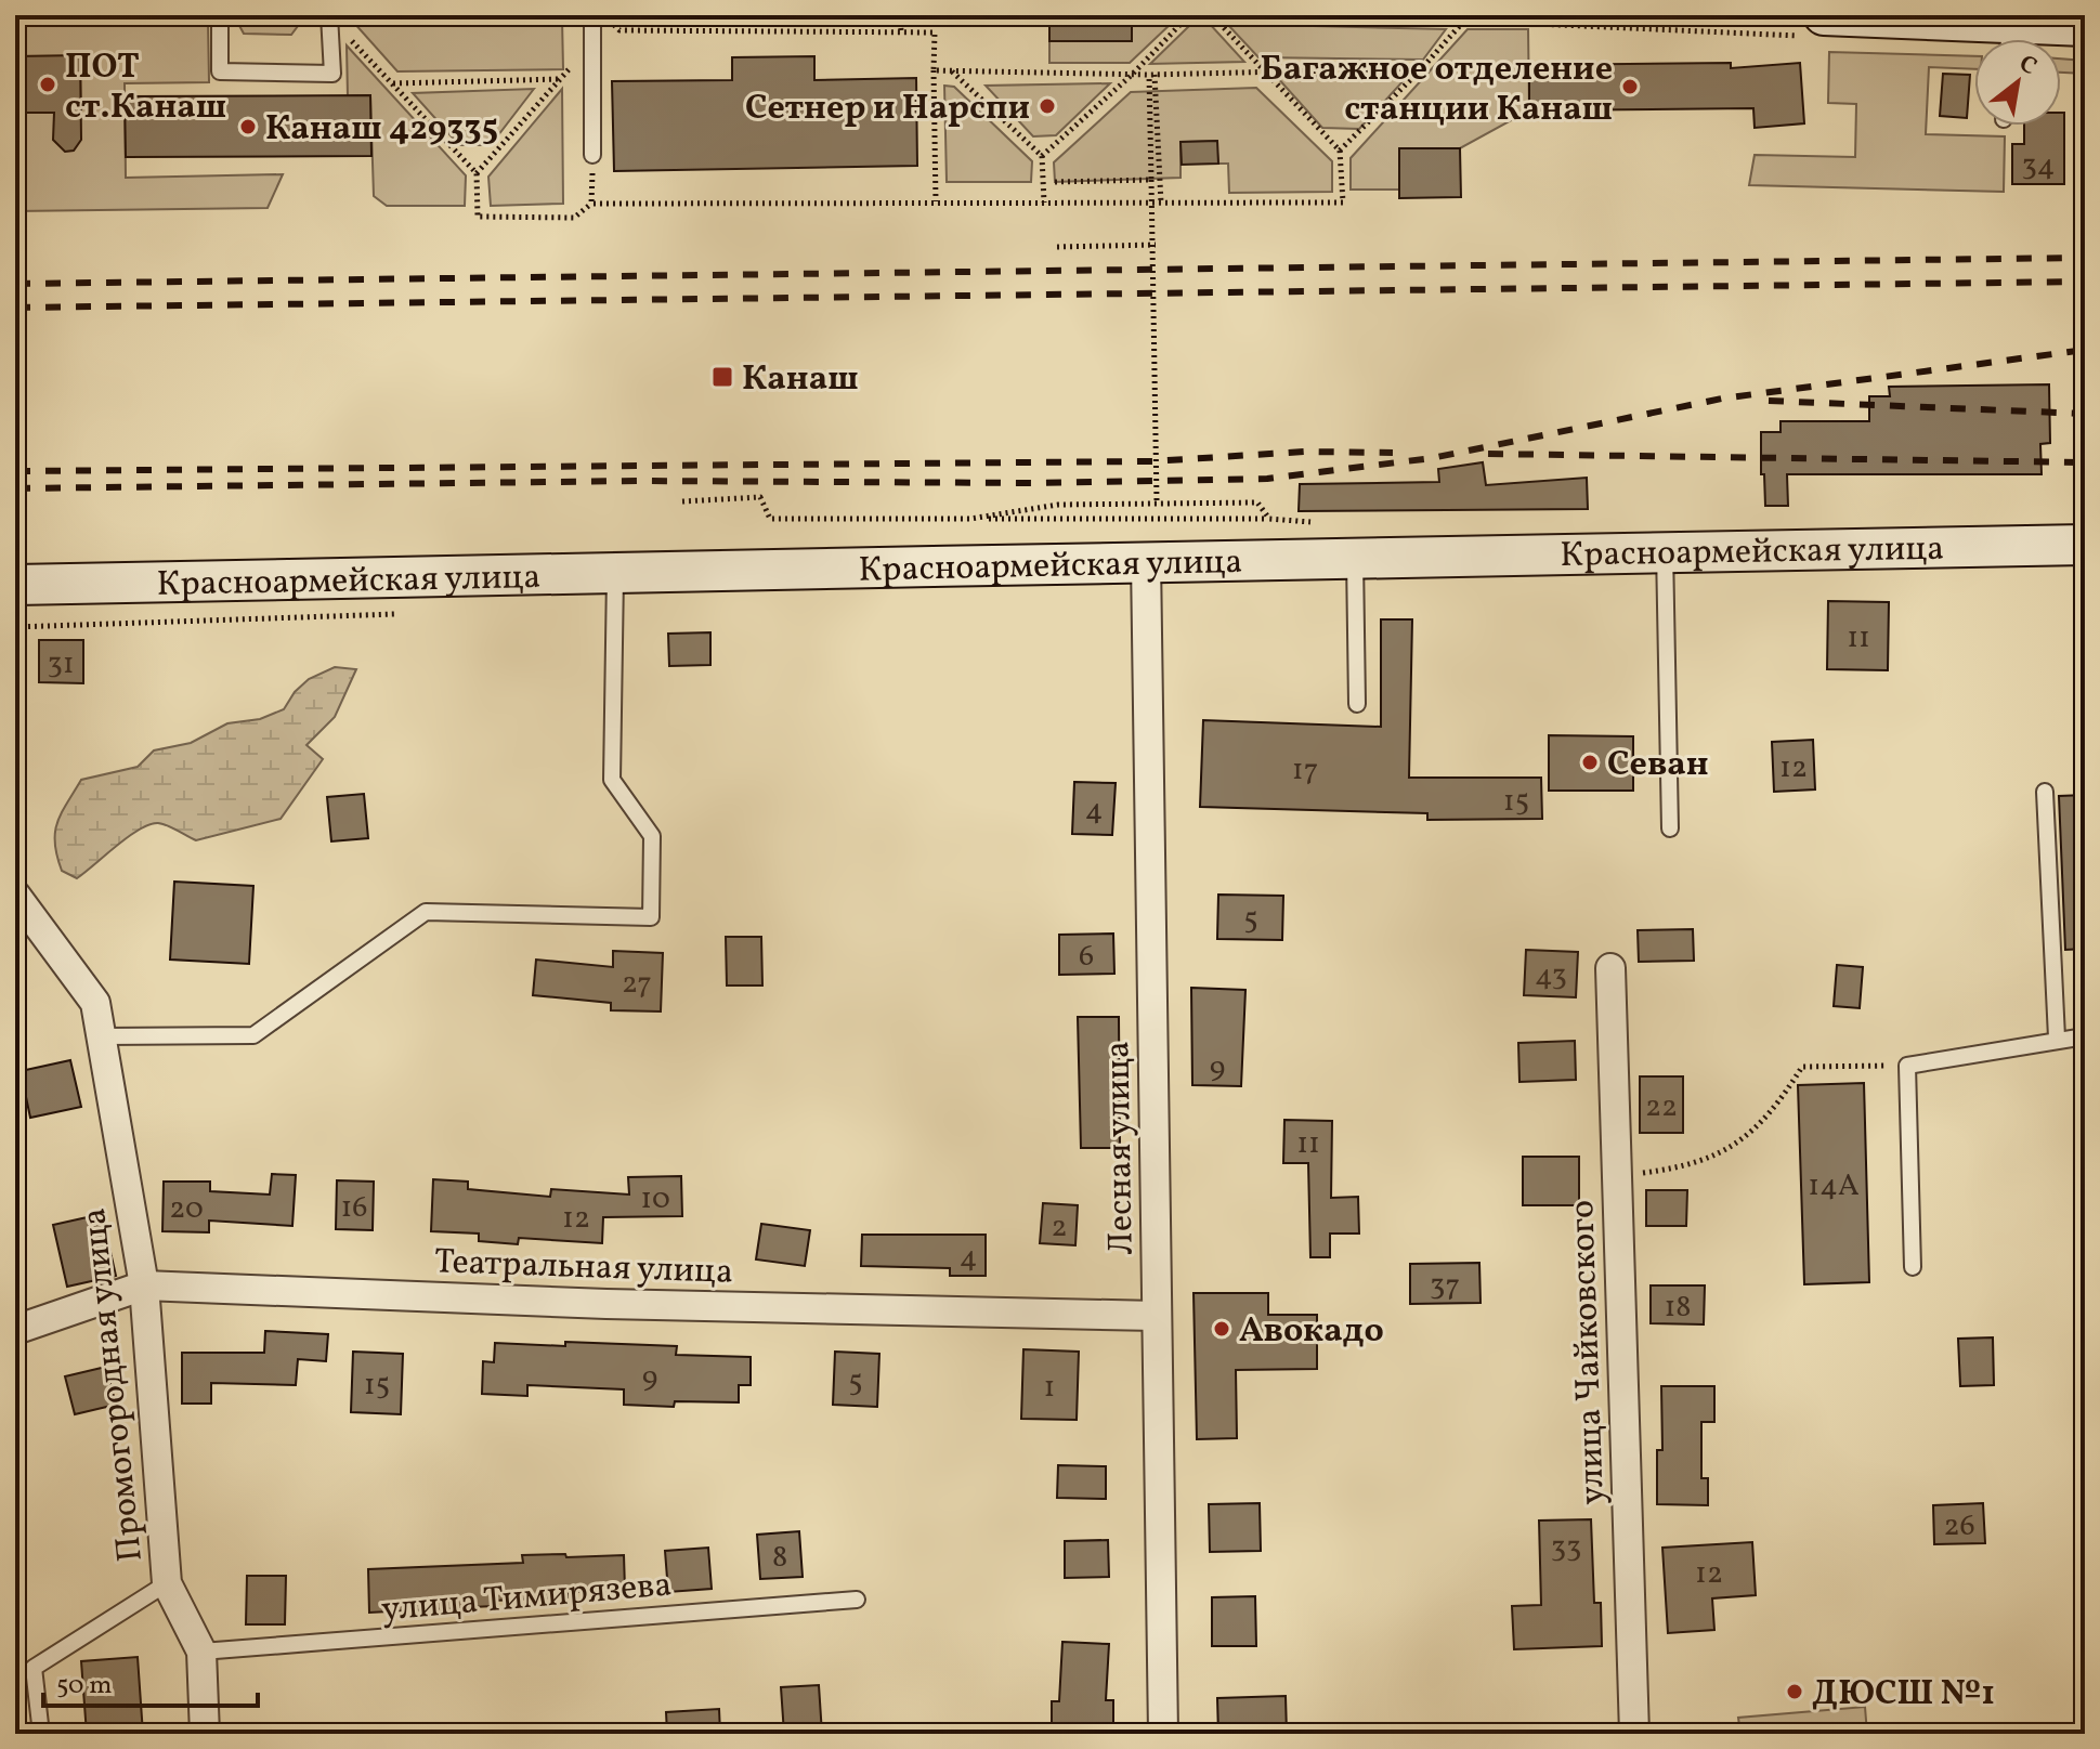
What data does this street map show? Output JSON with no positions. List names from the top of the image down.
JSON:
{
  "streets": {
    "main road": ["Красноармейская улица"],
    "street": [
      "Лесная улица",
      "Театральная улица",
      "улица Чайковского",
      "Промогородная улица"
    ],
    "lane": ["улица Тимирязева"]
  },
  "crossings": [
    ["Красноармейская улица", "Лесная улица"],
    ["Лесная улица", "Театральная улица"],
    ["Театральная улица", "Промогородная улица"],
    ["Промогородная улица", "улица Тимирязева"]
  ],
  "places": {
    "other": [
      "ПОТ ст.Канаш",
      "Багажное отделение станции Канаш",
      "Сетнер и Нарспи",
      "Канаш 429335",
      "Севан",
      "Авокадо",
      "ДЮСШ №1"
    ],
    "transit": ["Канаш"]
  },
  "house_numbers": [
    "34",
    "11",
    "31",
    "12",
    "17",
    "15",
    "4",
    "5",
    "6",
    "43",
    "27",
    "9",
    "22",
    "11",
    "14А",
    "10",
    "16",
    "20",
    "12",
    "2",
    "4",
    "37",
    "18",
    "9",
    "5",
    "15",
    "1",
    "26",
    "33",
    "8",
    "12"
  ],
  "scale_bar": "50 m",
  "north": "top right"
}
